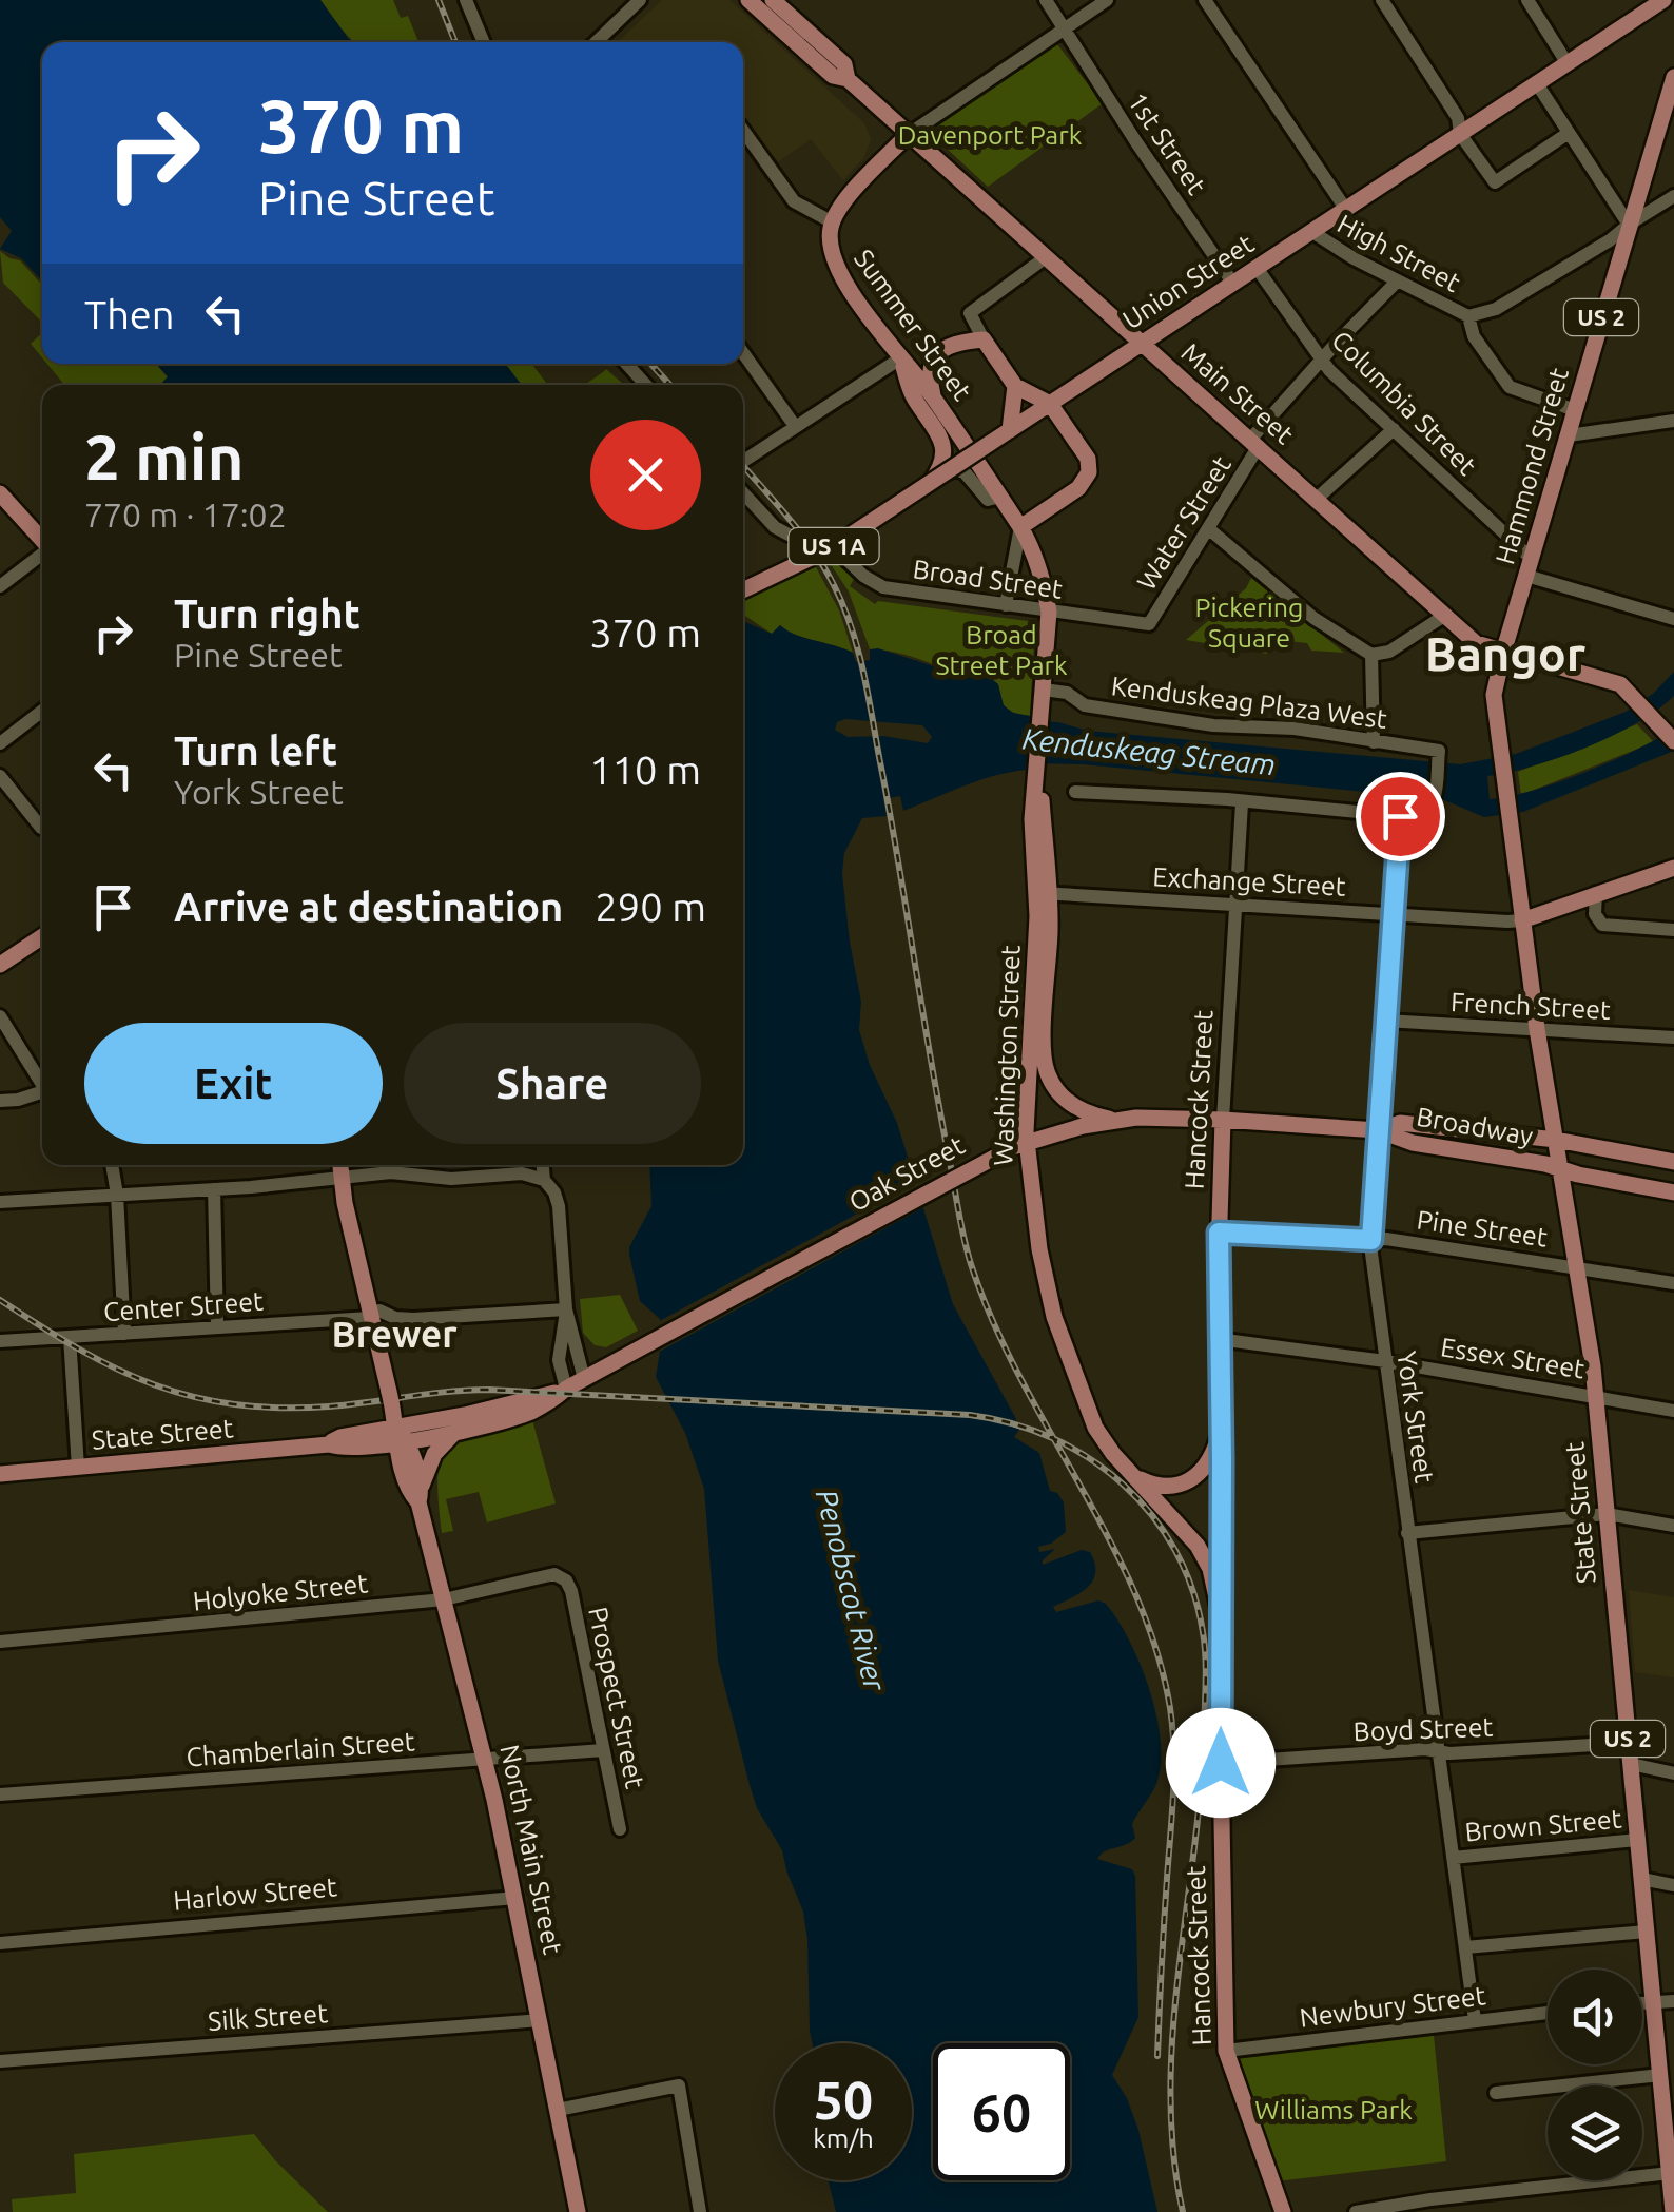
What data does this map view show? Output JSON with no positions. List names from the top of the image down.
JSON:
{
  "streets": {
    "main road": [
      "Union Street",
      "US 2",
      "Summer Street",
      "Main Street",
      "Hammond Street",
      "US 1A",
      "Washington Street",
      "Hancock Street",
      "Broadway",
      "Oak Street",
      "State Street",
      "North Main Street"
    ],
    "street": [
      "1st Street",
      "High Street",
      "Columbia Street",
      "Water Street",
      "Broad Street",
      "Kenduskeag Plaza West",
      "Exchange Street",
      "French Street",
      "Pine Street",
      "Center Street",
      "Essex Street",
      "York Street",
      "Holyoke Street",
      "Prospect Street",
      "Boyd Street",
      "Chamberlain Street",
      "Brown Street",
      "Harlow Street",
      "Newbury Street",
      "Silk Street"
    ]
  },
  "crossings": [
    ["1st Street", "Union Street"],
    ["High Street", "Union Street"],
    ["High Street", "Hammond Street"],
    ["High Street", "Water Street"],
    ["Union Street", "Main Street"],
    ["Union Street", "Columbia Street"],
    ["Summer Street", "Washington Street"],
    ["Main Street", "Hammond Street"],
    ["Main Street", "Water Street"],
    ["Columbia Street", "Hammond Street"],
    ["Columbia Street", "Water Street"],
    ["Hammond Street", "State Street"],
    ["Water Street", "Broad Street"],
    ["Broad Street", "Washington Street"],
    ["Kenduskeag Plaza West", "Washington Street"],
    ["Kenduskeag Plaza West", "York Street"],
    ["Exchange Street", "Washington Street"],
    ["Exchange Street", "Hancock Street"],
    ["Exchange Street", "York Street"],
    ["Exchange Street", "State Street"],
    ["French Street", "York Street"],
    ["French Street", "State Street"],
    ["Washington Street", "Hancock Street"],
    ["Washington Street", "Oak Street"],
    ["Hancock Street", "Oak Street"],
    ["Hancock Street", "Pine Street"],
    ["Hancock Street", "Essex Street"],
    ["Hancock Street", "Boyd Street"],
    ["Hancock Street", "Newbury Street"],
    ["Broadway", "Oak Street"],
    ["Broadway", "York Street"],
    ["Broadway", "State Street"],
    ["Oak Street", "York Street"],
    ["Oak Street", "State Street"],
    ["Pine Street", "York Street"],
    ["Pine Street", "State Street"],
    ["Center Street", "North Main Street"],
    ["Essex Street", "York Street"],
    ["Essex Street", "State Street"],
    ["York Street", "Boyd Street"],
    ["York Street", "Brown Street"],
    ["York Street", "Newbury Street"],
    ["State Street", "Boyd Street"],
    ["State Street", "Brown Street"],
    ["State Street", "North Main Street"],
    ["Holyoke Street", "Prospect Street"],
    ["Holyoke Street", "North Main Street"],
    ["Prospect Street", "Chamberlain Street"],
    ["Chamberlain Street", "North Main Street"],
    ["North Main Street", "Harlow Street"],
    ["North Main Street", "Silk Street"]
  ],
  "districts": ["Bangor", "Brewer"],
  "water": ["Kenduskeag Stream", "Penobscot River"],
  "parks": [
    "Davenport Park",
    "Pickering Square",
    "Broad Street Park",
    "Williams Park"
  ],
  "page": {
    "turn": ["370 m", "Pine Street"],
    "then": "Then",
    "heading": ["2 min", "770 m · 17:02"],
    "list": [
      {
        "name": "Turn right",
        "note": "Pine Street",
        "value": "370 m"
      },
      {
        "name": "Turn left",
        "note": "York Street",
        "value": "110 m"
      },
      {
        "name": "Arrive at destination",
        "value": "290 m"
      }
    ],
    "buttons": ["Exit", "Share"],
    "speed": "50 km/h",
    "limit": "60"
  }
}
